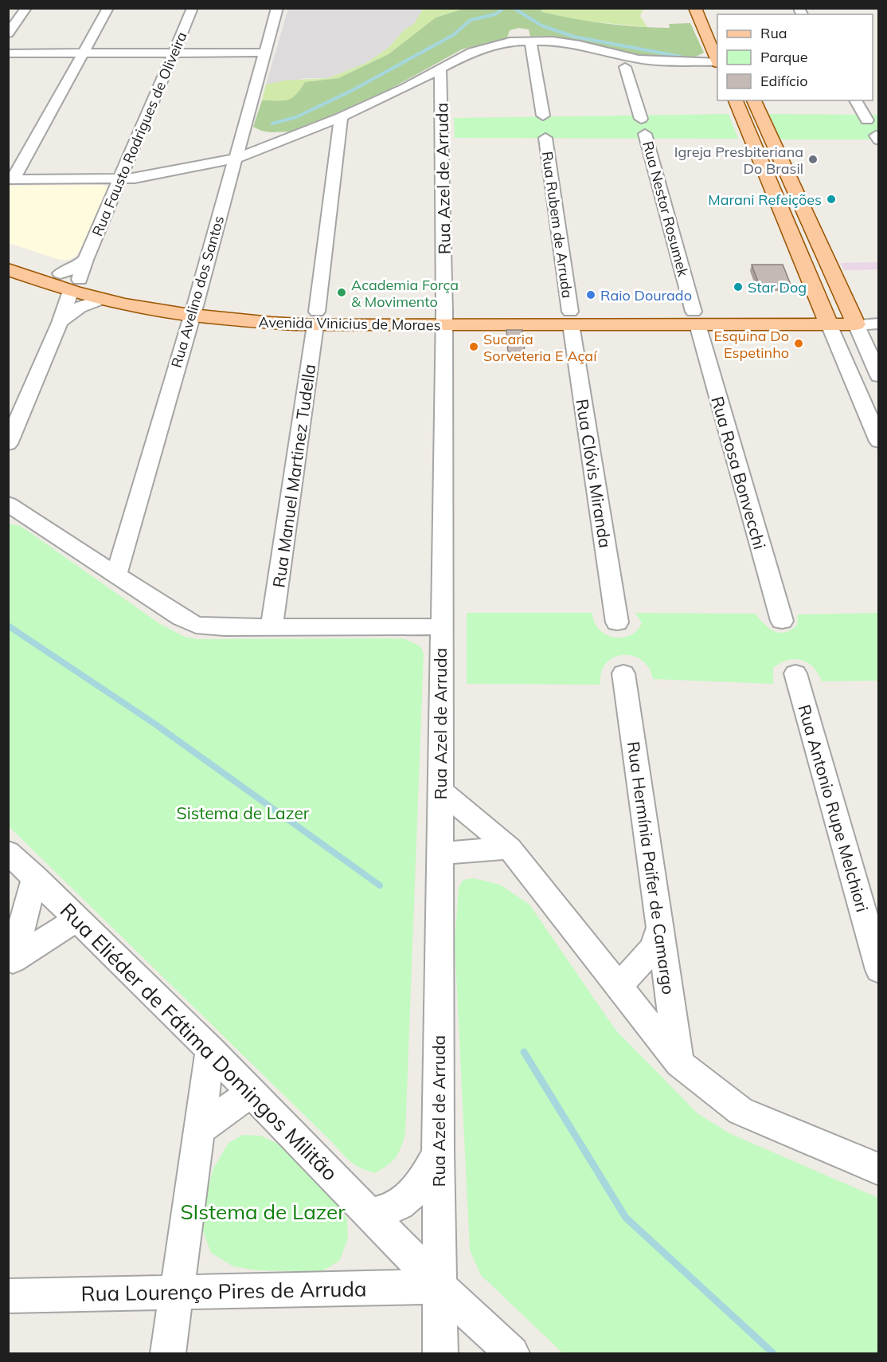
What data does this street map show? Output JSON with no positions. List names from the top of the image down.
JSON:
{
  "streets": {
    "main road": ["Avenida Vinicius de Moraes"],
    "street": [
      "Rua Fausto Rodrigues de Oliveira",
      "Rua Azel de Arruda",
      "Rua Nestor Rosumek",
      "Rua Rubem de Arruda",
      "Rua Avelino dos Santos",
      "Rua Rosa Bonvecchi",
      "Rua Clóvis Miranda",
      "Rua Manuel Martinez Tudella",
      "Rua Antonio Rupe Melchiori",
      "Rua Hermínia Paifer de Camargo",
      "Rua Eliéder de Fátima Domingos Militão",
      "Rua Lourenço Pires de Arruda"
    ]
  },
  "crossings": [
    ["Rua Fausto Rodrigues de Oliveira", "Avenida Vinicius de Moraes"],
    ["Rua Azel de Arruda", "Avenida Vinicius de Moraes"],
    ["Rua Azel de Arruda", "Rua Eliéder de Fátima Domingos Militão"],
    ["Rua Azel de Arruda", "Rua Lourenço Pires de Arruda"],
    ["Rua Nestor Rosumek", "Avenida Vinicius de Moraes"],
    ["Rua Nestor Rosumek", "Rua Rosa Bonvecchi"],
    ["Rua Rubem de Arruda", "Avenida Vinicius de Moraes"],
    ["Rua Rubem de Arruda", "Rua Clóvis Miranda"],
    ["Rua Avelino dos Santos", "Avenida Vinicius de Moraes"],
    ["Avenida Vinicius de Moraes", "Rua Rosa Bonvecchi"],
    ["Avenida Vinicius de Moraes", "Rua Clóvis Miranda"],
    ["Avenida Vinicius de Moraes", "Rua Manuel Martinez Tudella"],
    ["Rua Eliéder de Fátima Domingos Militão", "Rua Lourenço Pires de Arruda"]
  ],
  "parks": ["Sistema de Lazer", "SIstema de Lazer"],
  "places": [
    "Igreja Presbiteriana Do Brasil",
    "Marani Refeições",
    "Star Dog",
    "Academia Força & Movimento",
    "Raio Dourado",
    "Esquina Do Espetinho",
    "Sucaria Sorveteria E Açaí"
  ],
  "legend": ["Rua", "Parque", "Edifício"]
}
